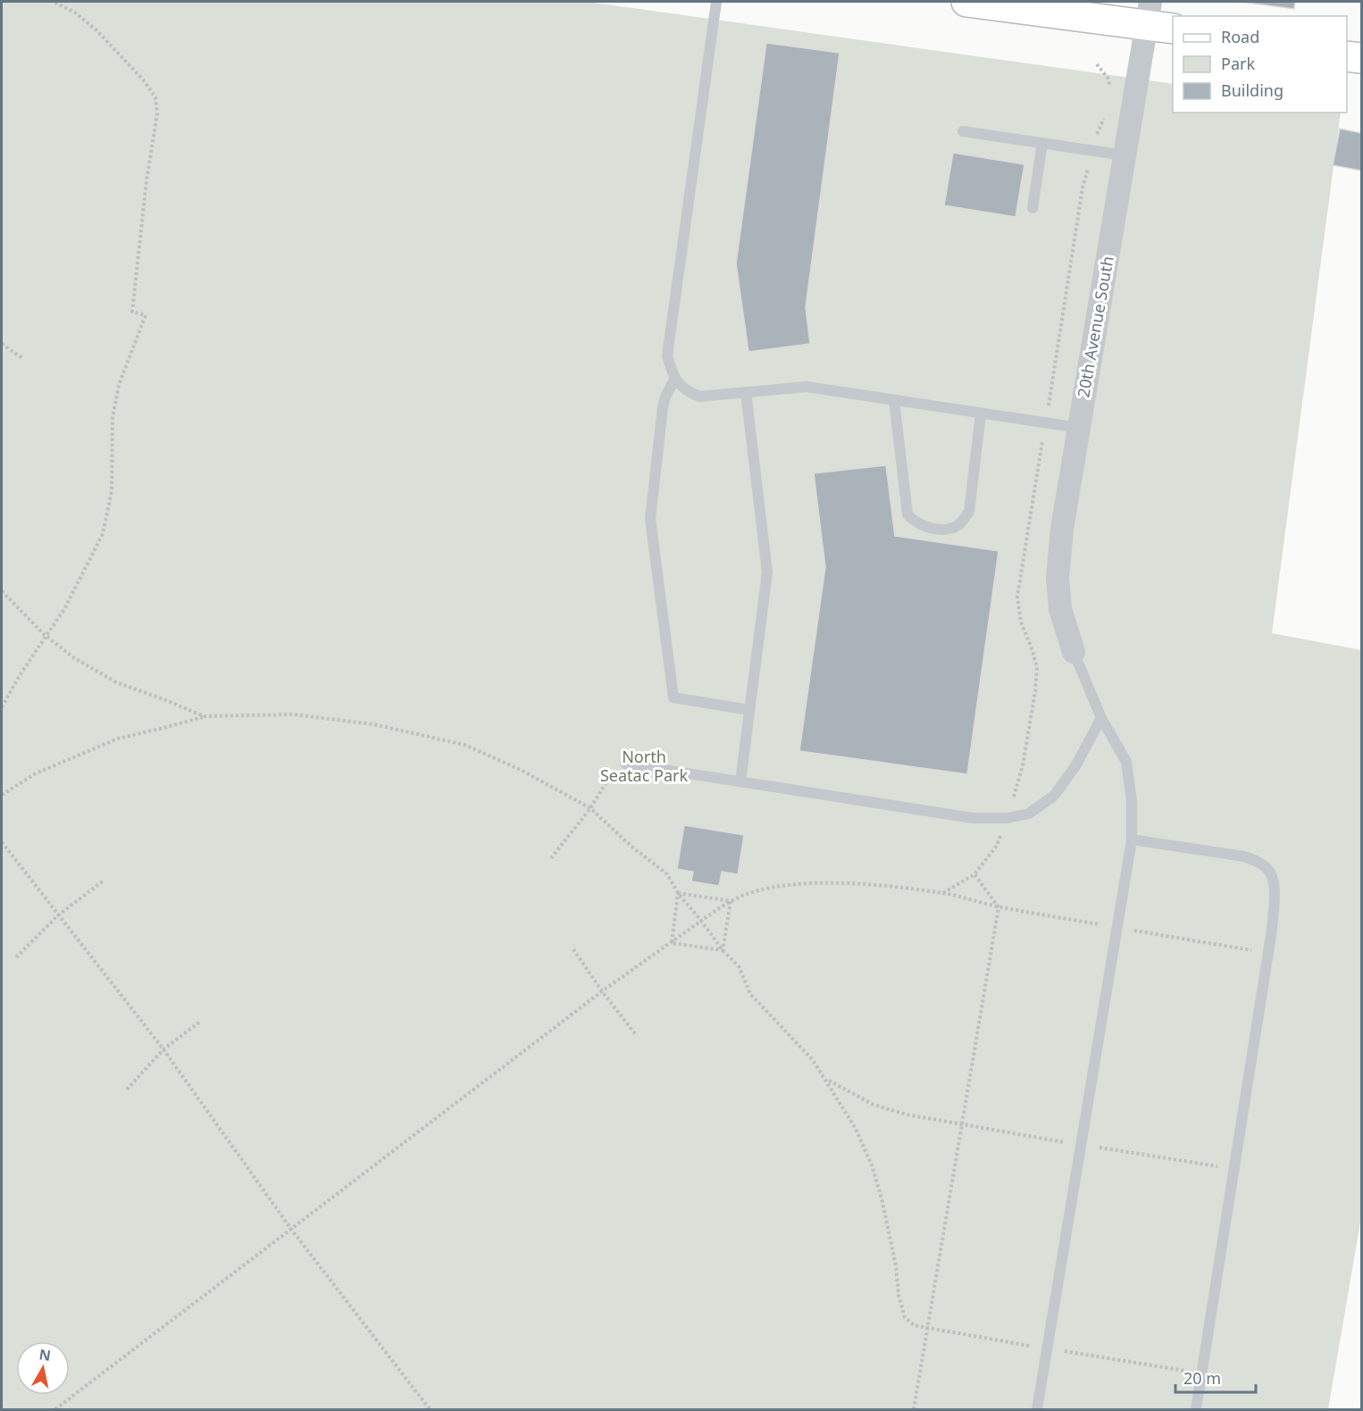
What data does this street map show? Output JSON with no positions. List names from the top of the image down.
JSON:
{
  "streets": {
    "street": ["20th Avenue South"]
  },
  "parks": ["North Seatac Park"],
  "legend": ["Road", "Park", "Building"],
  "scale_bar": "20 m",
  "north": "top"
}
